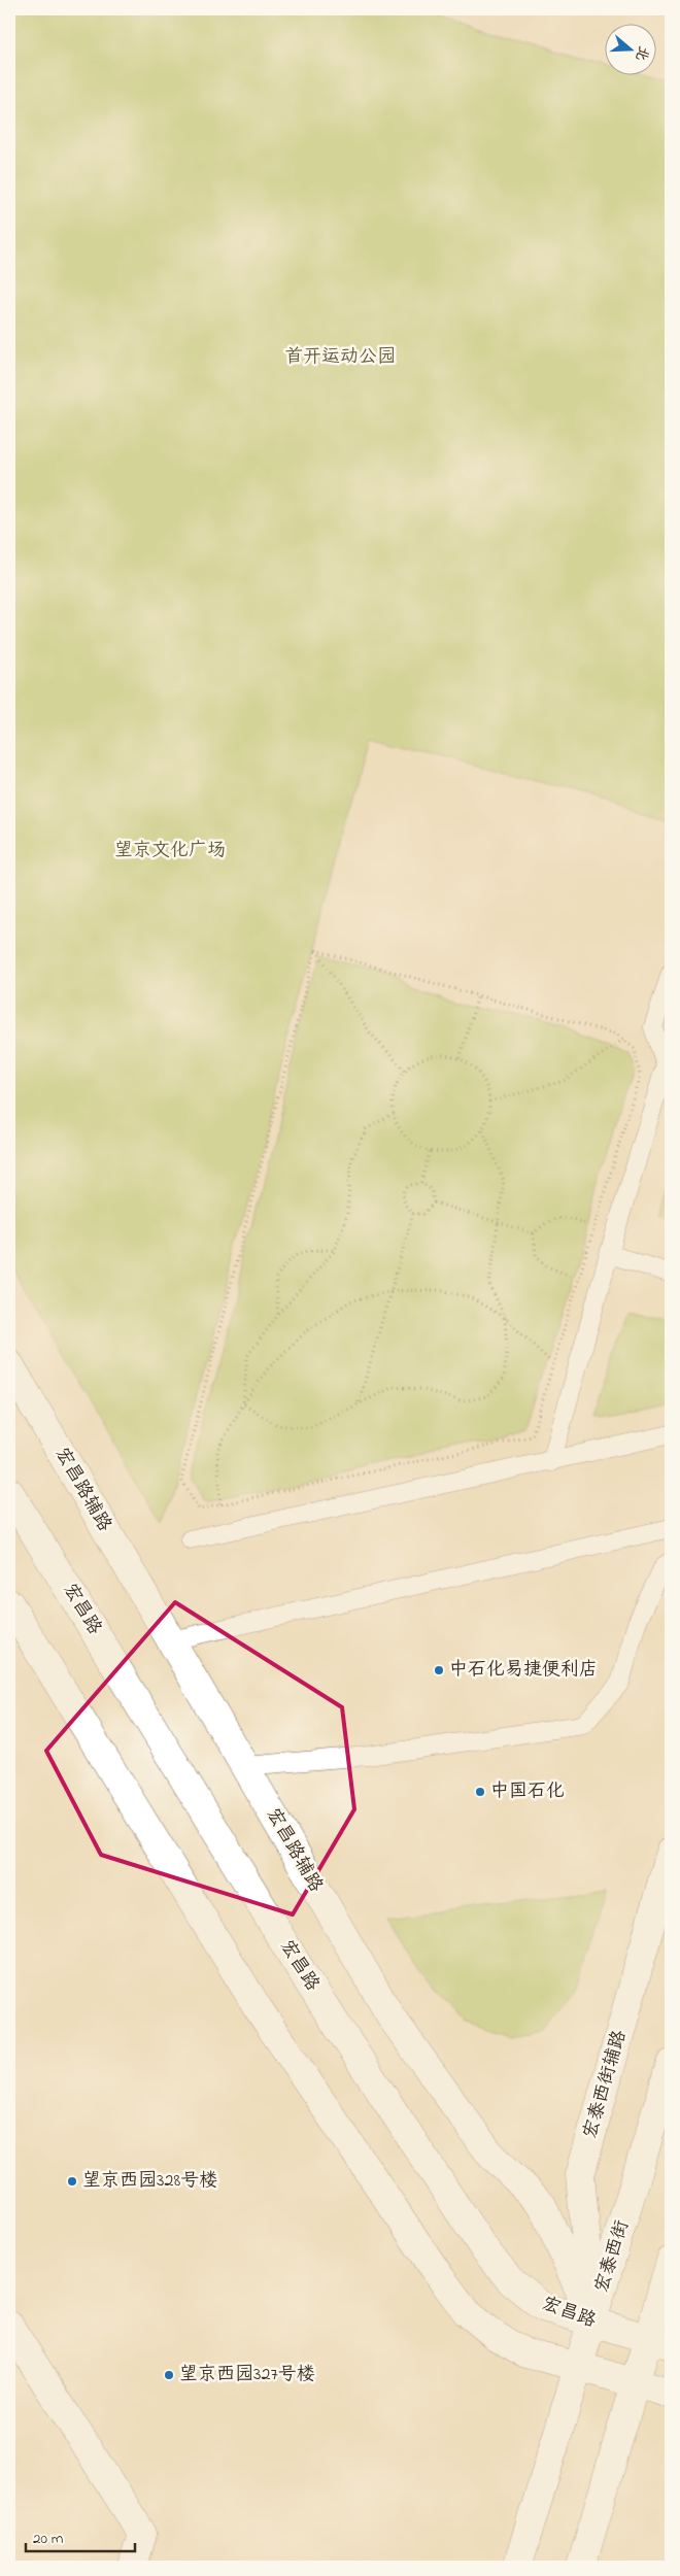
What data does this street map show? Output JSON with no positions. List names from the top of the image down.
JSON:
{
  "streets": {
    "street": [
      "宏昌路辅路",
      "宏昌路",
      "宏泰西街辅路",
      "宏泰西街"
    ]
  },
  "crossings": [
    ["宏昌路辅路", "宏昌路"],
    ["宏昌路辅路", "宏泰西街辅路"],
    ["宏昌路辅路", "宏泰西街"],
    ["宏昌路", "宏泰西街辅路"],
    ["宏昌路", "宏泰西街"],
    ["宏泰西街辅路", "宏泰西街"]
  ],
  "parks": ["首开运动公园", "望京文化广场"],
  "places": [
    "中石化易捷便利店",
    "中国石化",
    "望京西园328号楼",
    "望京西园327号楼"
  ],
  "scale_bar": "20 m",
  "north": "right"
}
